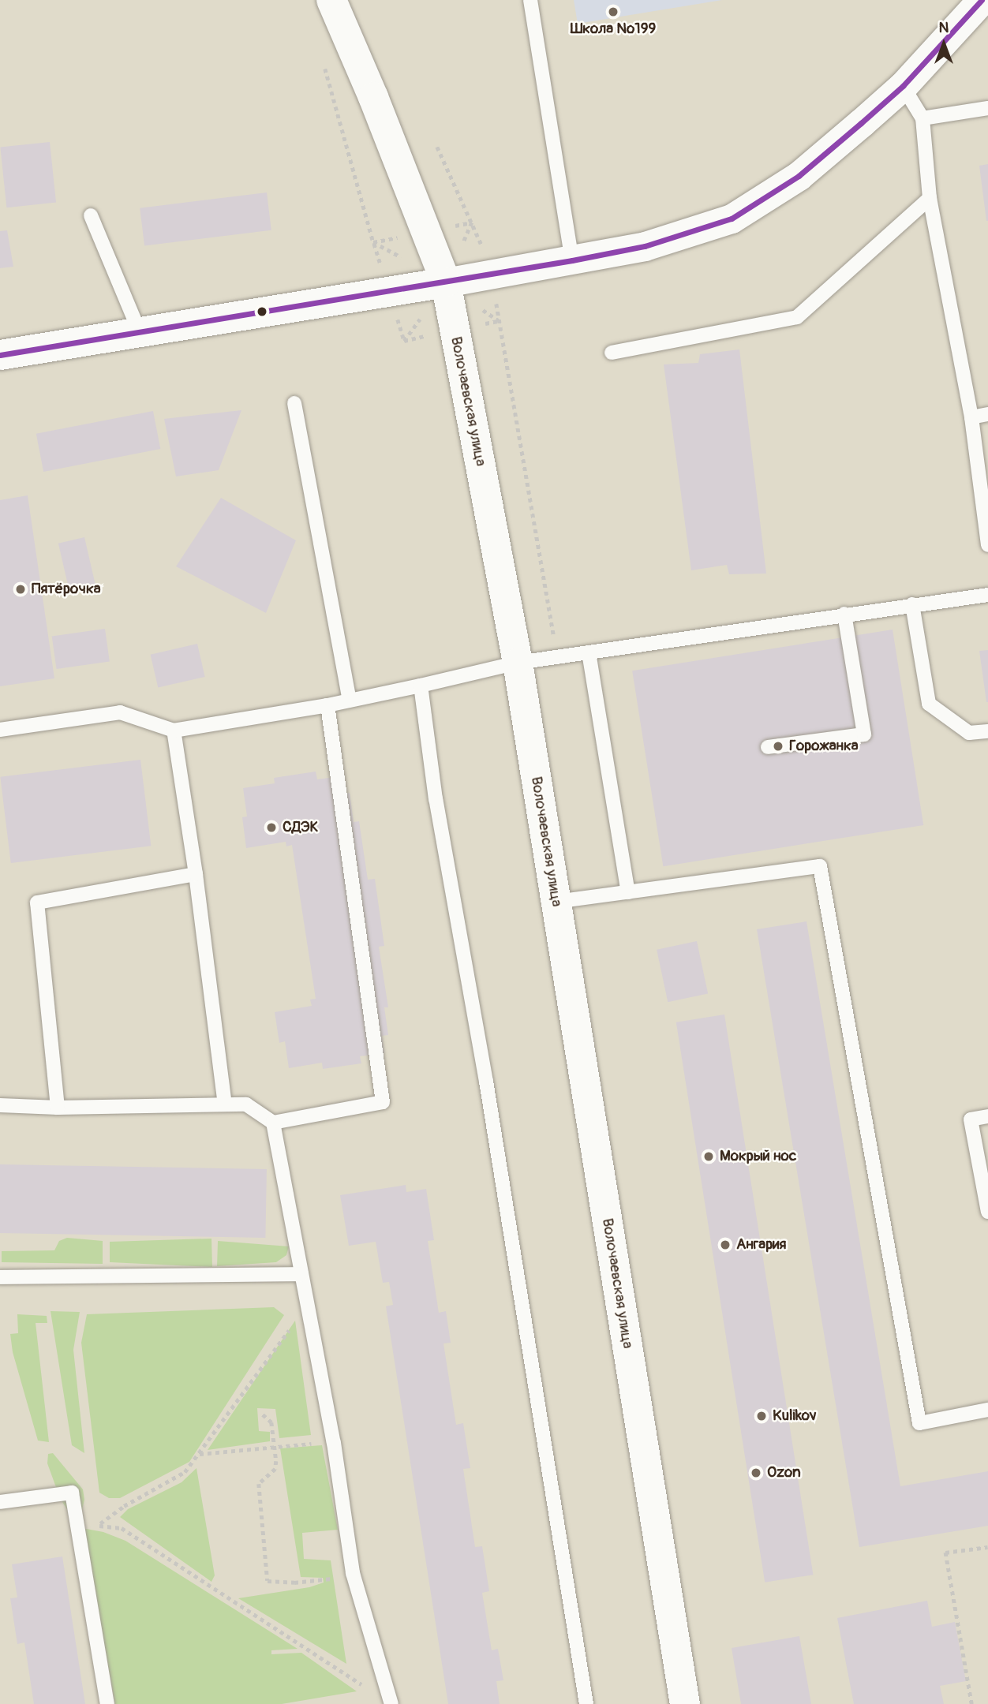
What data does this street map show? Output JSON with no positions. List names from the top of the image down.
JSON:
{
  "streets": {
    "street": ["Волочаевская улица"]
  },
  "places": [
    "Школа №199",
    "Пятёрочка",
    "Горожанка",
    "СДЭК",
    "Мокрый нос",
    "Ангария",
    "Kulikov",
    "Ozon"
  ],
  "north": "top"
}
